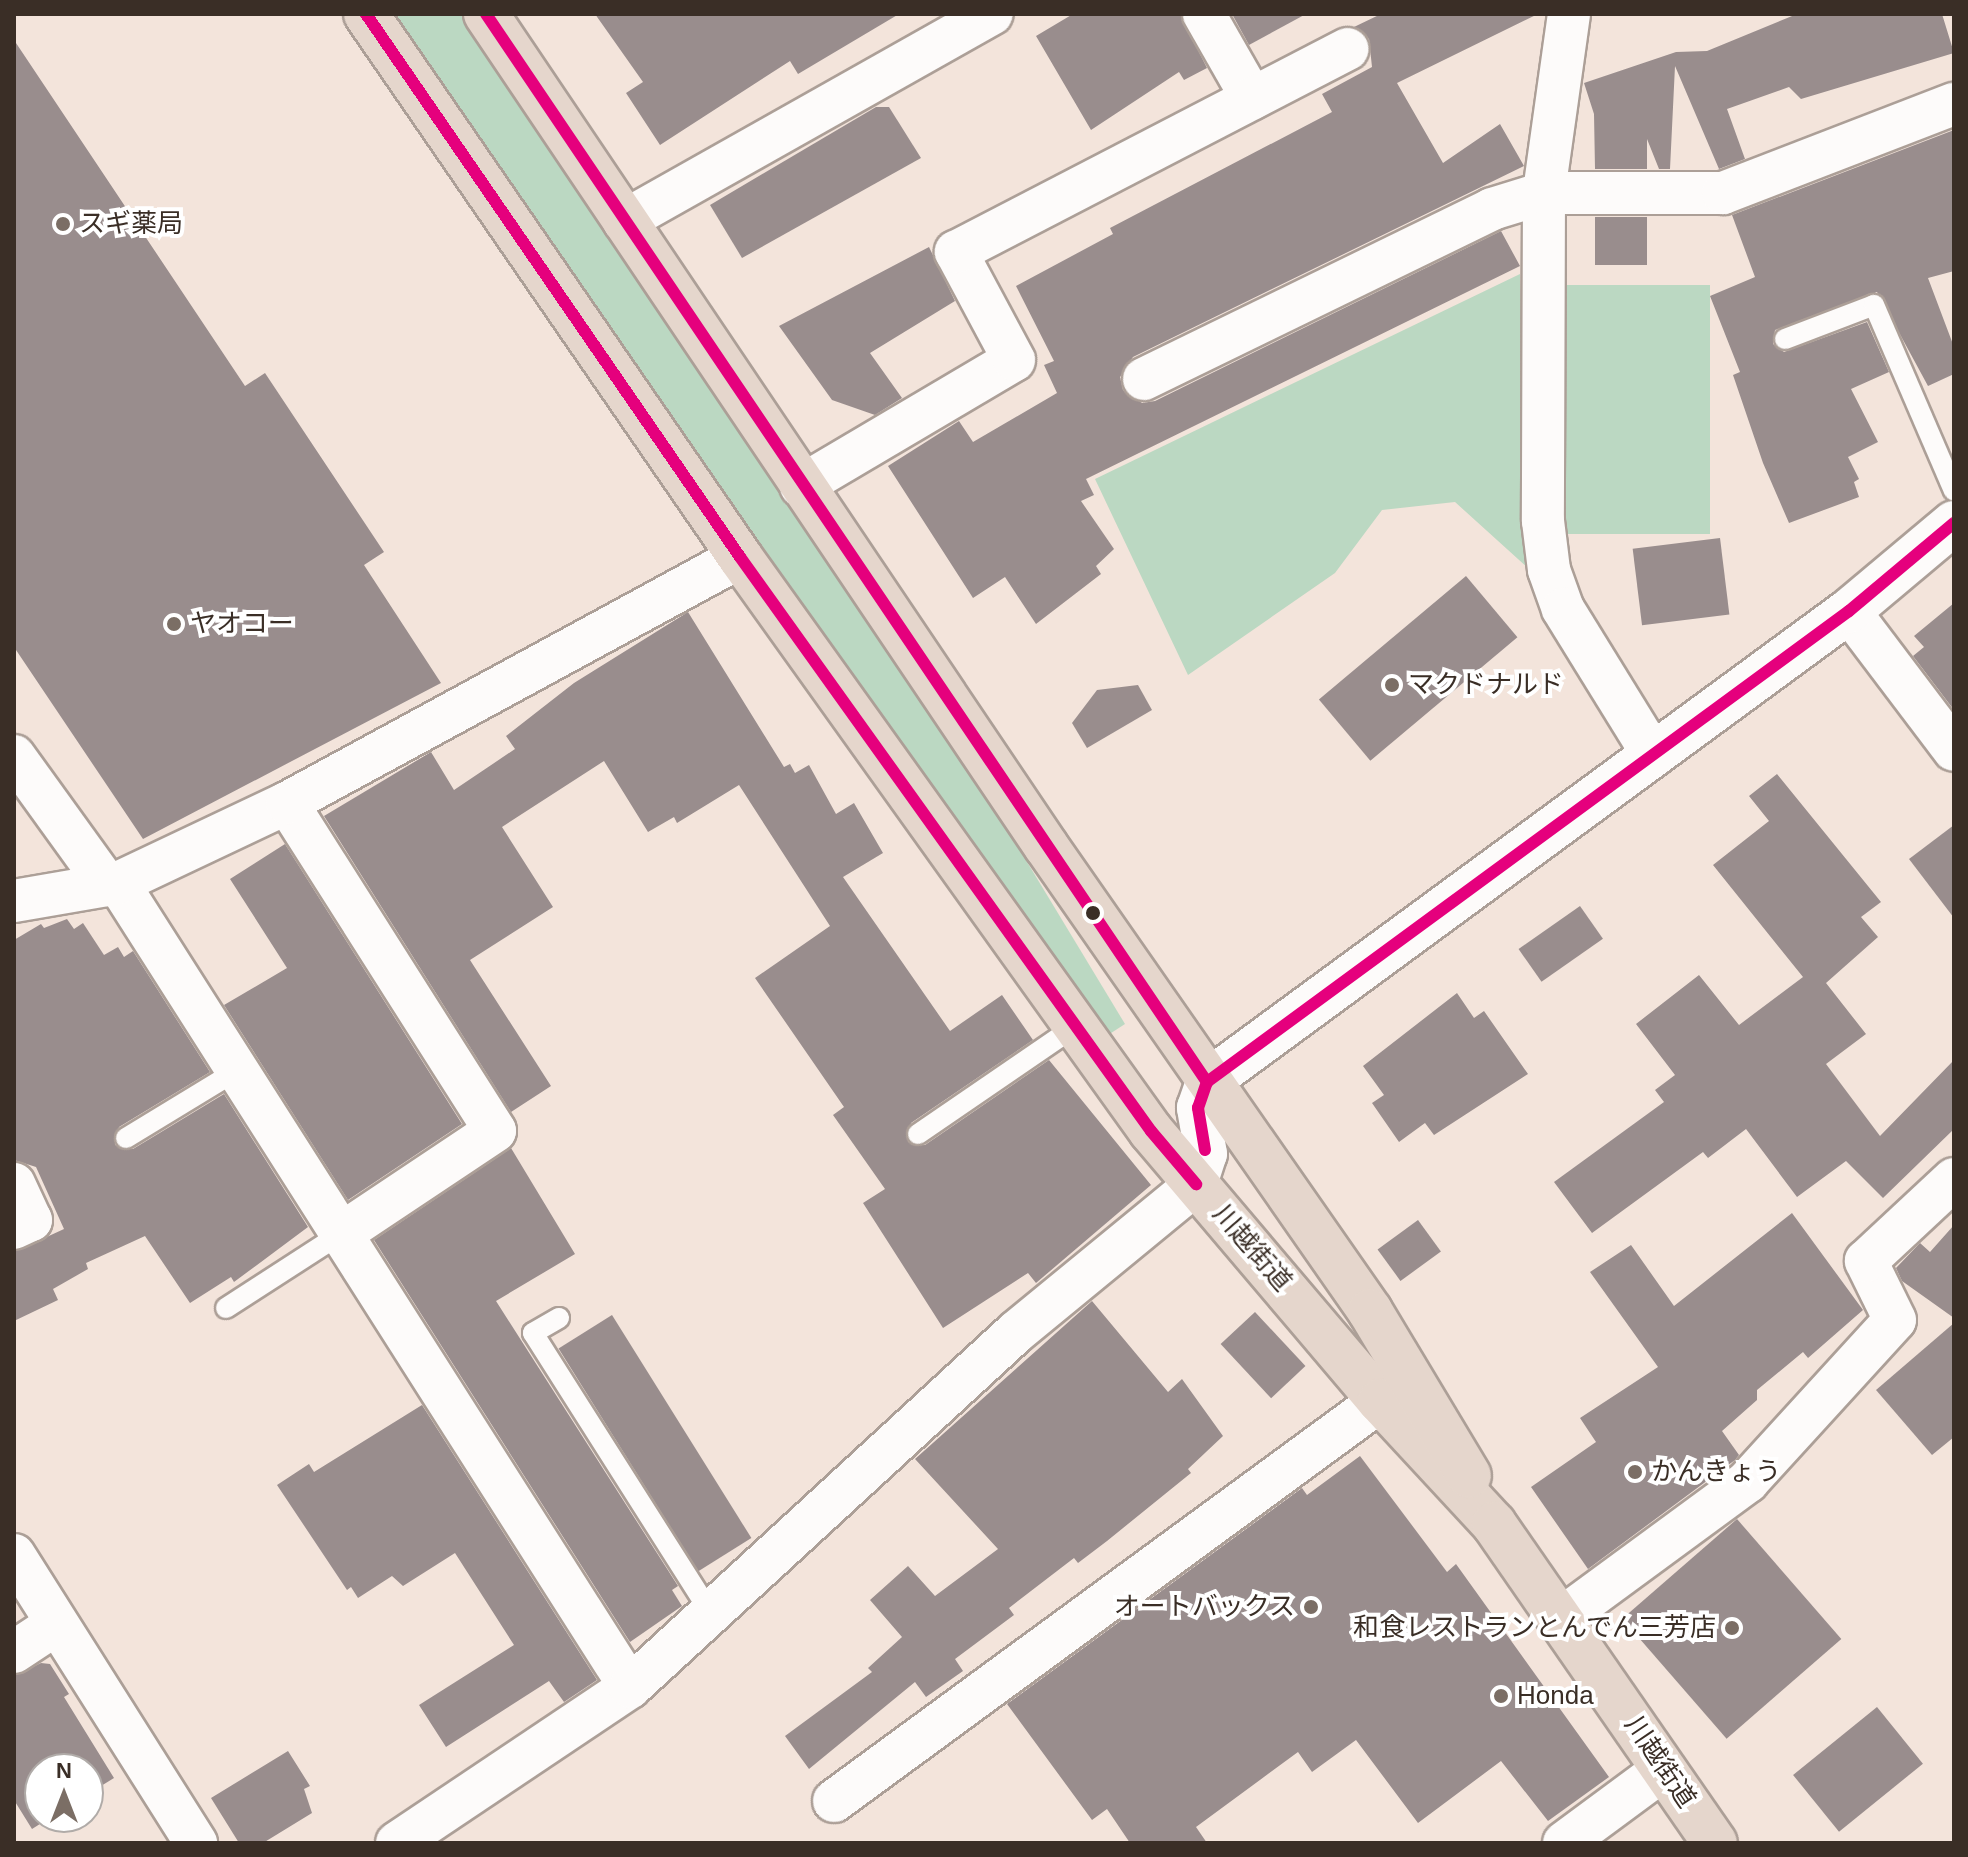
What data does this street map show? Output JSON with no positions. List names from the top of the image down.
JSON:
{
  "streets": {
    "highway": ["川越街道"]
  },
  "places": [
    "スギ薬局",
    "ヤオコー",
    "マクドナルド",
    "かんきょう",
    "オートバックス",
    "和食レストランとんでん三芳店",
    "Honda"
  ],
  "north": "top"
}
